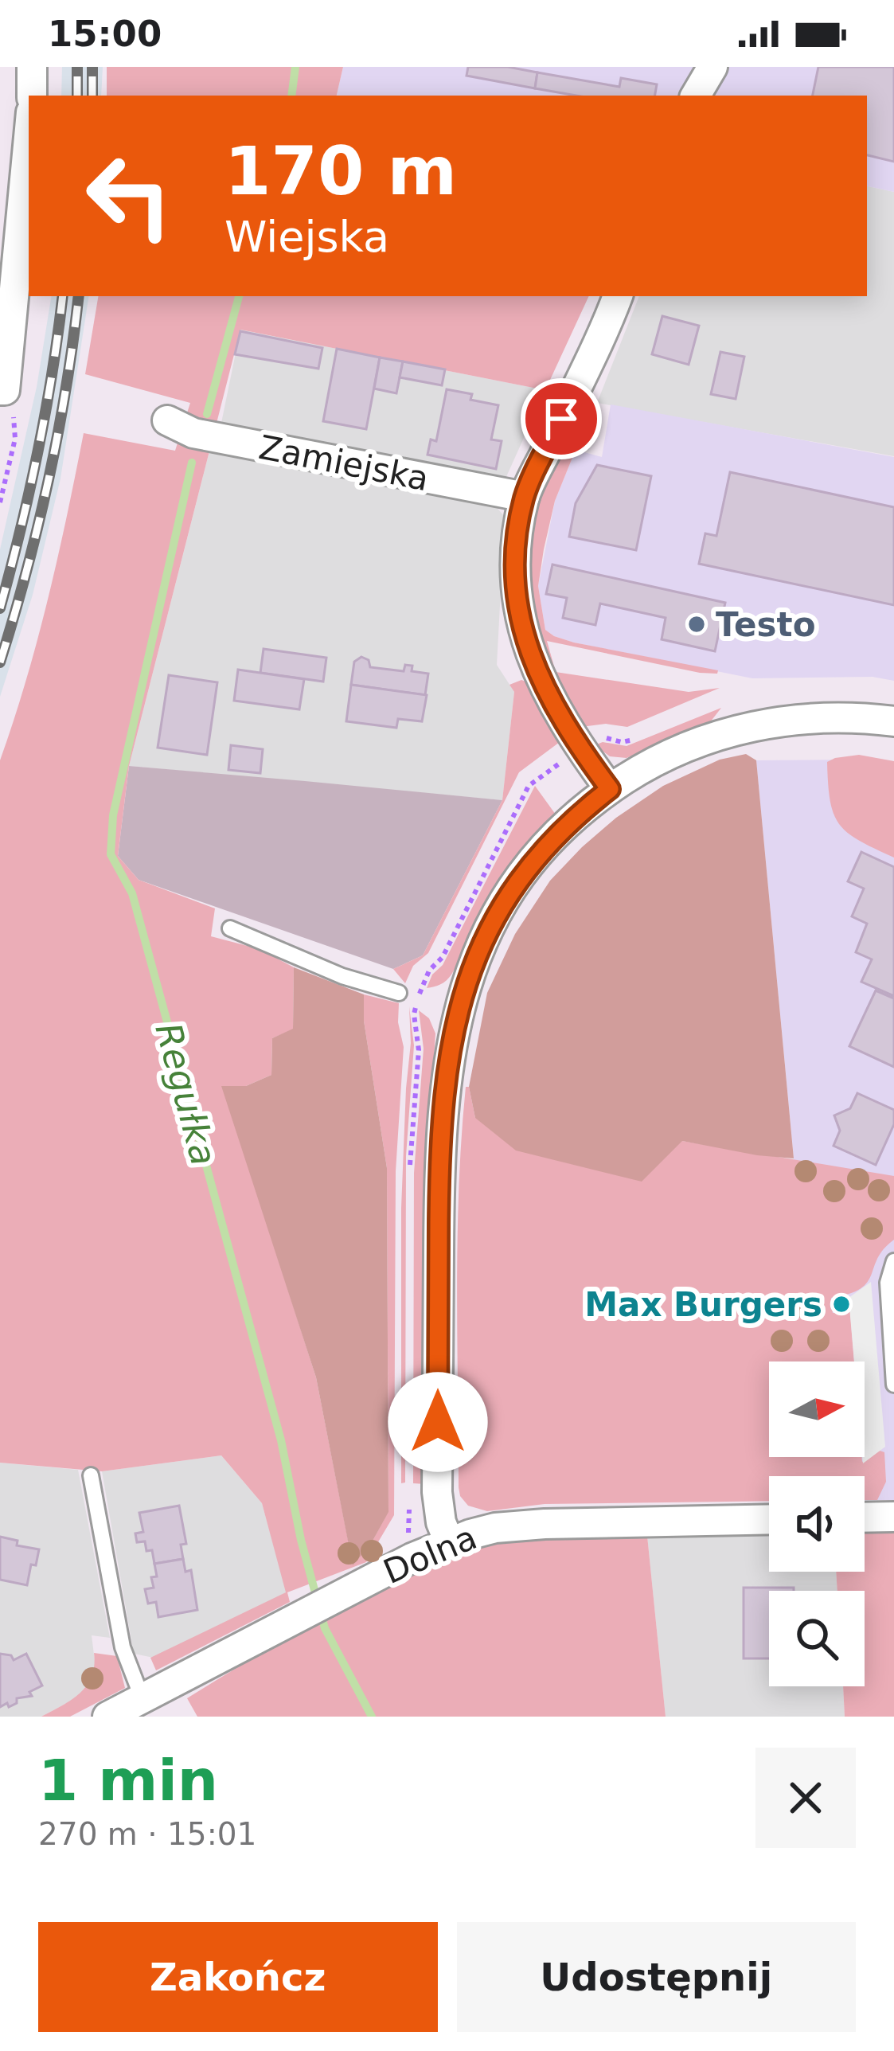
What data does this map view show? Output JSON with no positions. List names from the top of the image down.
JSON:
{
  "streets": {
    "street": ["Zamiejska", "Dolna"]
  },
  "water": ["Regułka"],
  "places": ["Testo", "Max Burgers"],
  "north": "right",
  "page": {
    "status": "15:00",
    "turn": ["170 m", "Wiejska"],
    "heading": ["1 min", "270 m · 15:01"],
    "buttons": ["Zakończ", "Udostępnij"]
  }
}
